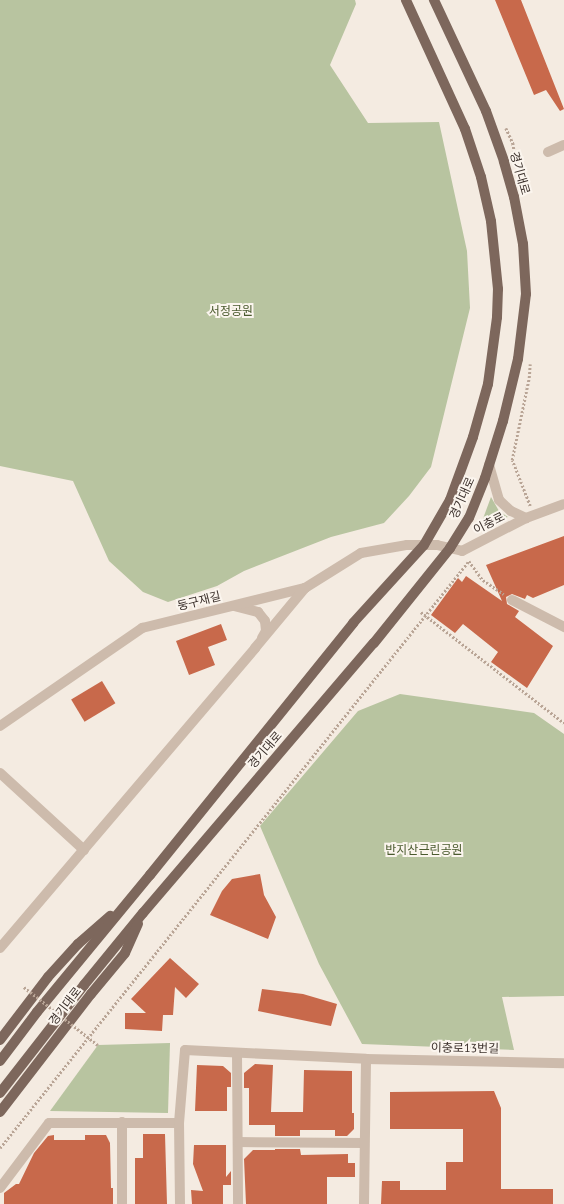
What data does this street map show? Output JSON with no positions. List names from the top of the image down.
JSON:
{
  "streets": {
    "main road": ["경기대로"],
    "street": ["이충로", "둥구재길", "이충로13번길"]
  },
  "crossings": [
    ["경기대로", "둥구재길"]
  ],
  "parks": ["서정공원", "반지산근린공원"]
}
